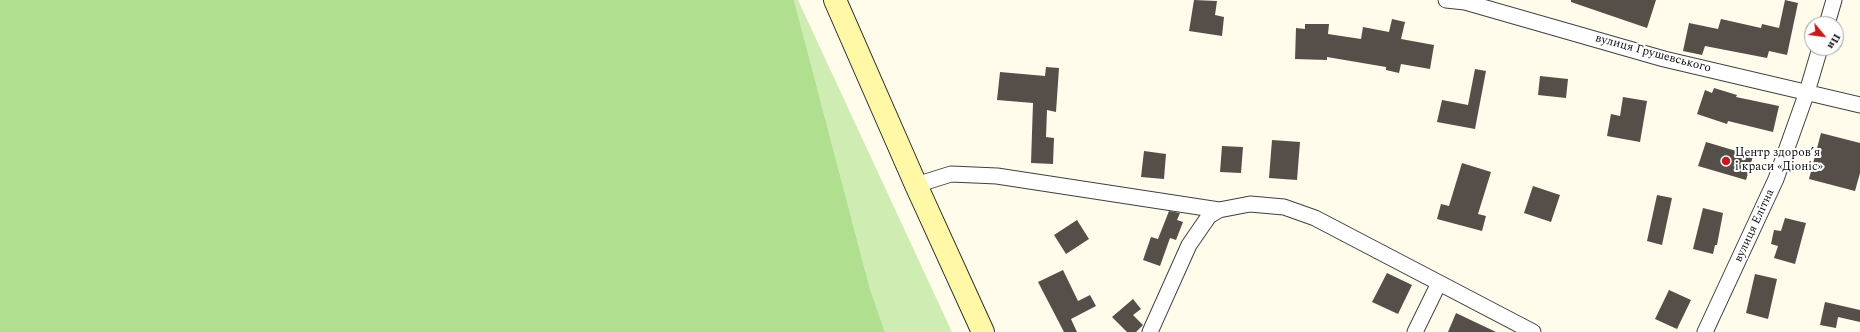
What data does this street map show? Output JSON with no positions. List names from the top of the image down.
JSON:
{
  "streets": {
    "street": ["вулиця Грушевського", "вулиця Елітна"]
  },
  "crossings": [
    ["вулиця Грушевського", "вулиця Елітна"]
  ],
  "places": ["Центр здоровʼя і краси «Діоніс»"],
  "north": "bottom right"
}
